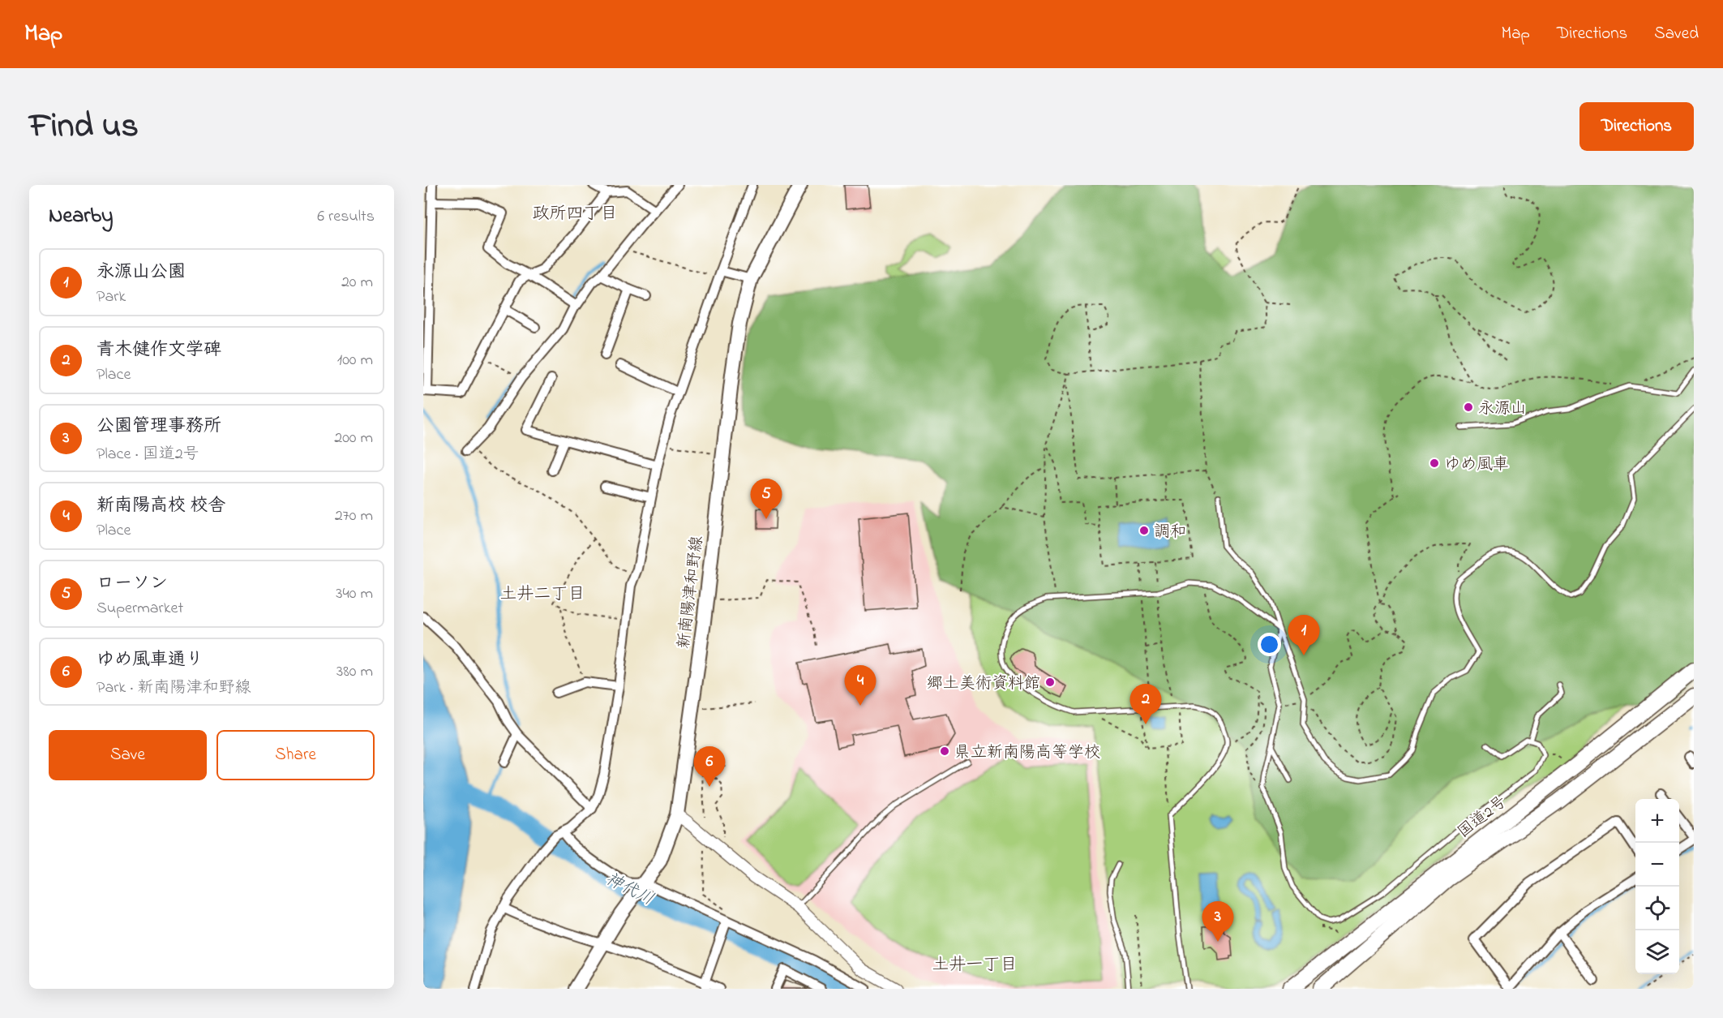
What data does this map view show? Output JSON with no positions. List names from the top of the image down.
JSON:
{
  "streets": {
    "highway": ["国道2号"],
    "main road": ["新南陽津和野線"]
  },
  "districts": ["政所四丁目", "土井二丁目", "土井一丁目"],
  "water": ["神代川"],
  "places": [
    "永源山",
    "ゆめ風車",
    "調和",
    "郷土美術資料館",
    "県立新南陽高等学校"
  ],
  "page": {
    "header": "Map",
    "nav": ["Map", "Directions", "Saved"],
    "title": "Find us",
    "buttons": [
      "Directions",
      ["Save", "Share"]
    ],
    "heading": ["Nearby", "6 results"],
    "list": [
      {
        "mark": "1",
        "name": "永源山公園",
        "note": "Park",
        "value": "20 m"
      },
      {
        "mark": "2",
        "name": "青木健作文学碑",
        "note": "Place",
        "value": "100 m"
      },
      {
        "mark": "3",
        "name": "公園管理事務所",
        "note": "Place · 国道2号",
        "value": "200 m"
      },
      {
        "mark": "4",
        "name": "新南陽高校 校舎",
        "note": "Place",
        "value": "270 m"
      },
      {
        "mark": "5",
        "name": "ローソン",
        "note": "Supermarket",
        "value": "340 m"
      },
      {
        "mark": "6",
        "name": "ゆめ風車通り",
        "note": "Park · 新南陽津和野線",
        "value": "380 m"
      }
    ],
    "pins": [
      "5",
      "1",
      "4",
      "2",
      "6",
      "3"
    ],
    "map_buttons": ["+", "−"]
  }
}
